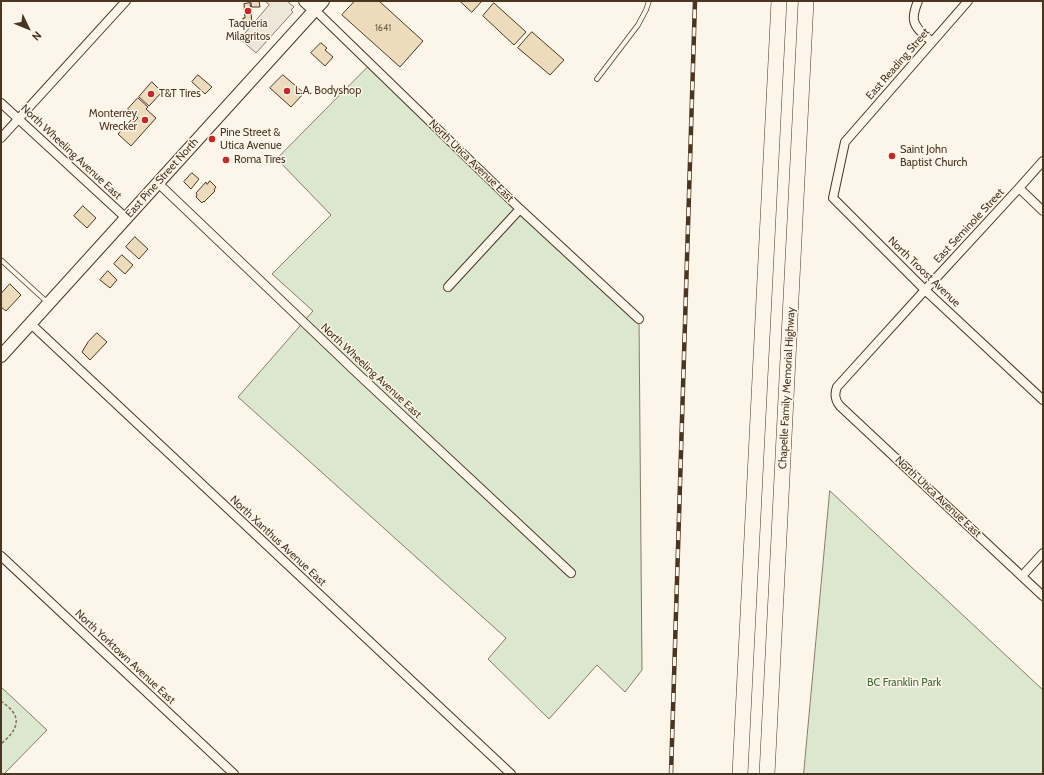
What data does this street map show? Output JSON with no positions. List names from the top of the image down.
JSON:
{
  "streets": {
    "highway": ["Chapelle Family Memorial Highway"],
    "main road": ["North Utica Avenue East", "East Pine Street North"],
    "street": [
      "East Reading Street",
      "North Wheeling Avenue East",
      "East Seminole Street",
      "North Troost Avenue",
      "North Xanthus Avenue East",
      "North Yorktown Avenue East"
    ]
  },
  "crossings": [
    ["East Reading Street", "North Troost Avenue"],
    ["North Wheeling Avenue East", "East Pine Street North"],
    ["North Utica Avenue East", "East Pine Street North"],
    ["North Utica Avenue East", "East Seminole Street"],
    ["East Pine Street North", "North Xanthus Avenue East"],
    ["East Seminole Street", "North Troost Avenue"]
  ],
  "parks": ["BC Franklin Park"],
  "places": [
    "Taqueria Milagritos",
    "L.A. Bodyshop",
    "T&T Tires",
    "Monterrey Wrecker",
    "Pine Street & Utica Avenue",
    "Saint John Baptist Church",
    "Roma Tires"
  ],
  "house_numbers": ["1641"],
  "north": "bottom right"
}
